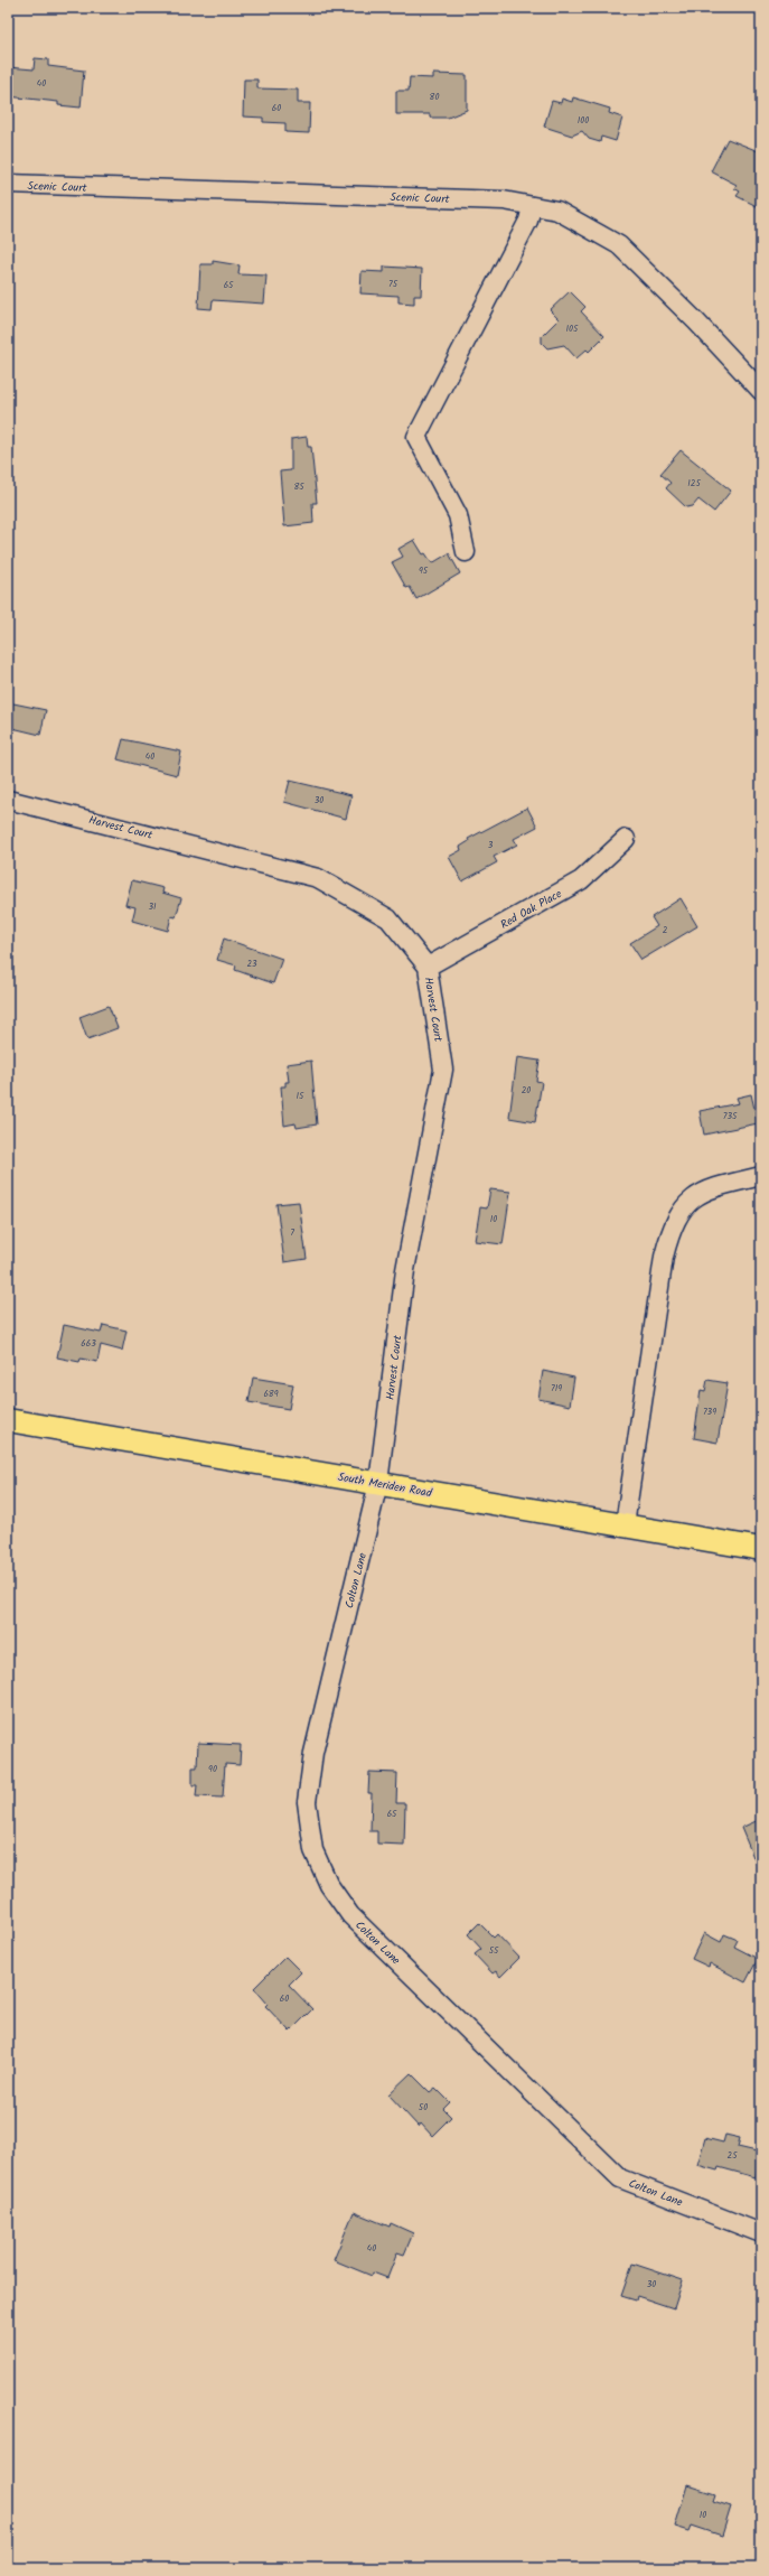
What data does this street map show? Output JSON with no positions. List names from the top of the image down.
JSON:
{
  "streets": {
    "main road": ["South Meriden Road"],
    "street": [
      "Scenic Court",
      "Harvest Court",
      "Red Oak Place",
      "Colton Lane"
    ]
  },
  "crossings": [
    ["Harvest Court", "Red Oak Place"],
    ["Harvest Court", "South Meriden Road"],
    ["Harvest Court", "Colton Lane"],
    ["South Meriden Road", "Colton Lane"]
  ],
  "house_numbers": [
    "40",
    "80",
    "60",
    "100",
    "75",
    "65",
    "105",
    "125",
    "85",
    "95",
    "40",
    "30",
    "3",
    "31",
    "2",
    "23",
    "20",
    "15",
    "735",
    "10",
    "7",
    "663",
    "719",
    "689",
    "739",
    "90",
    "65",
    "55",
    "60",
    "50",
    "25",
    "40",
    "30",
    "10"
  ]
}
